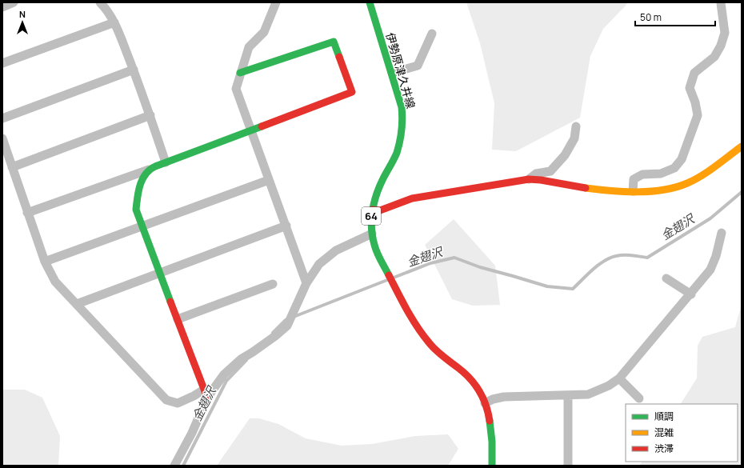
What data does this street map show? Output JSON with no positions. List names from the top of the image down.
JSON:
{
  "streets": {
    "street": ["伊勢原津久井線", "64"]
  },
  "water": ["金翅沢"],
  "legend": ["順調", "混雑", "渋滞"],
  "scale_bar": "50 m",
  "north": "top"
}
